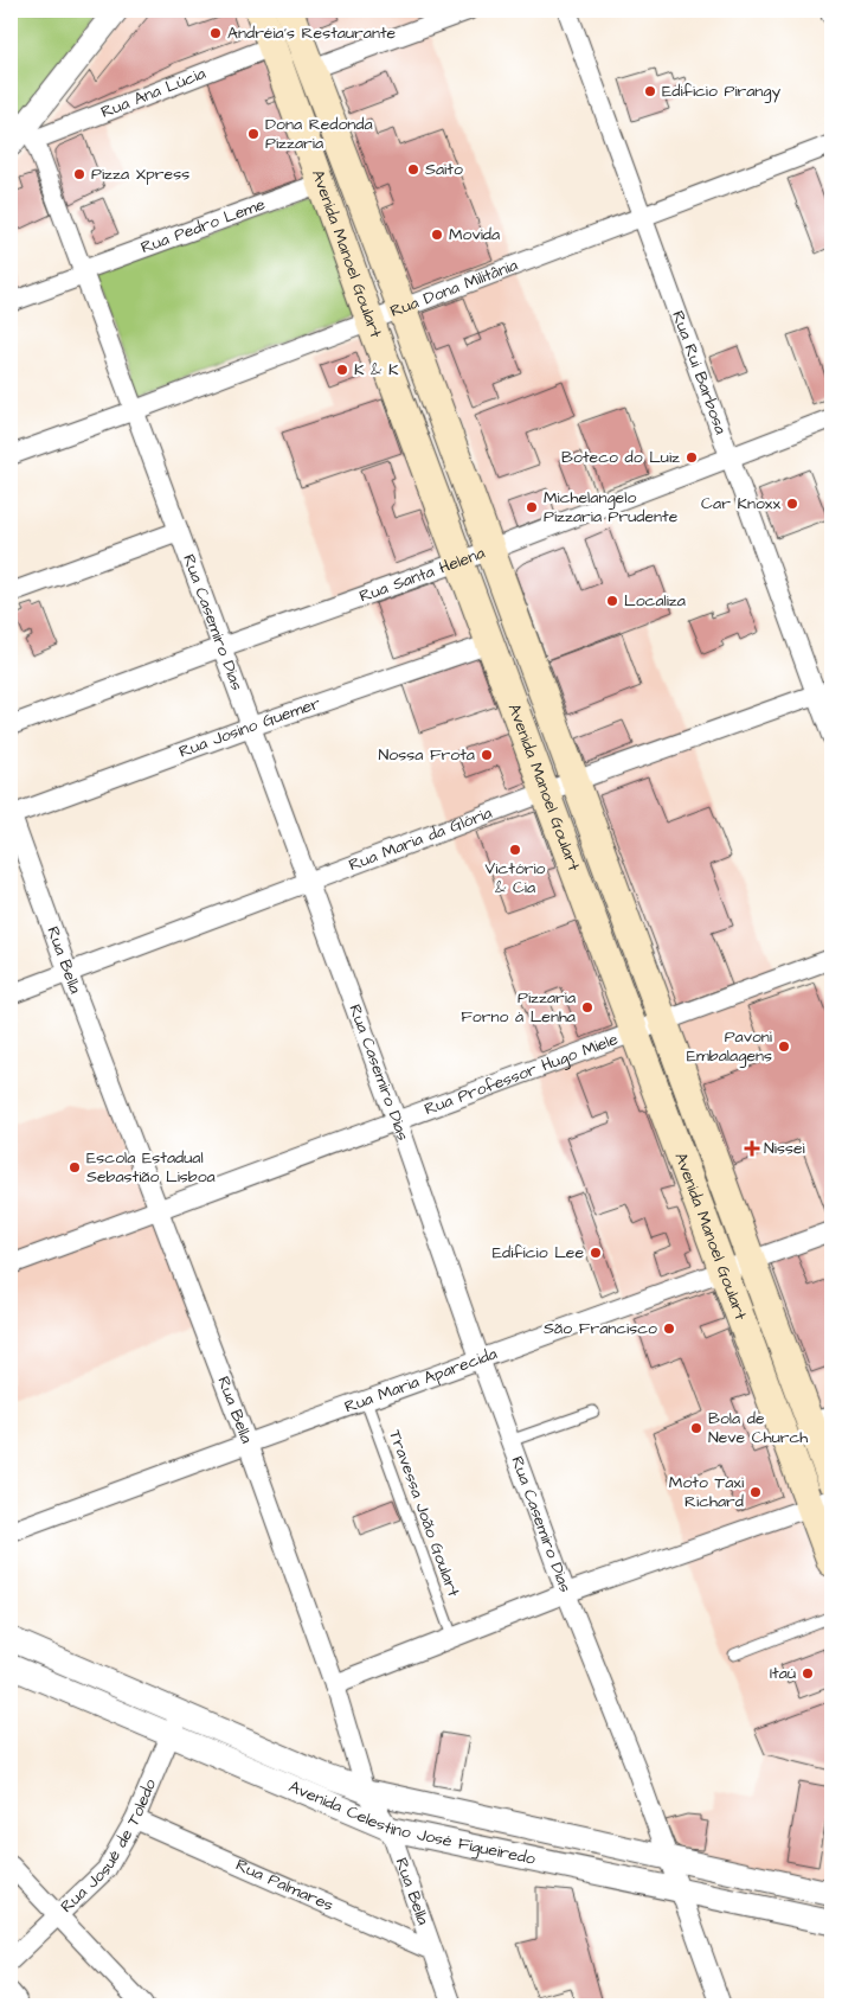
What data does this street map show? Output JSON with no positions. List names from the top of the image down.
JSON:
{
  "streets": {
    "main road": ["Avenida Manoel Goulart"],
    "street": [
      "Rua Ana Lúcia",
      "Rua Pedro Leme",
      "Rua Dona Militânia",
      "Rua Rui Barbosa",
      "Rua Santa Helena",
      "Rua Casemiro Dias",
      "Rua Josino Guemer",
      "Rua Maria da Glória",
      "Rua Bella",
      "Rua Professor Hugo Miele",
      "Rua Maria Aparecida",
      "Avenida Celestino José Figueiredo",
      "Rua Josué de Toledo",
      "Rua Palmares"
    ],
    "lane": ["Travessa João Goulart"]
  },
  "crossings": [
    ["Rua Ana Lúcia", "Avenida Manoel Goulart"],
    ["Rua Ana Lúcia", "Rua Casemiro Dias"],
    ["Rua Pedro Leme", "Avenida Manoel Goulart"],
    ["Rua Pedro Leme", "Rua Casemiro Dias"],
    ["Avenida Manoel Goulart", "Rua Dona Militânia"],
    ["Avenida Manoel Goulart", "Rua Santa Helena"],
    ["Avenida Manoel Goulart", "Rua Josino Guemer"],
    ["Avenida Manoel Goulart", "Rua Maria da Glória"],
    ["Avenida Manoel Goulart", "Rua Professor Hugo Miele"],
    ["Avenida Manoel Goulart", "Rua Maria Aparecida"],
    ["Rua Dona Militânia", "Rua Rui Barbosa"],
    ["Rua Dona Militânia", "Rua Casemiro Dias"],
    ["Rua Rui Barbosa", "Rua Santa Helena"],
    ["Rua Rui Barbosa", "Rua Maria da Glória"],
    ["Rua Santa Helena", "Rua Casemiro Dias"],
    ["Rua Casemiro Dias", "Rua Josino Guemer"],
    ["Rua Casemiro Dias", "Rua Maria da Glória"],
    ["Rua Casemiro Dias", "Rua Professor Hugo Miele"],
    ["Rua Casemiro Dias", "Rua Maria Aparecida"],
    ["Rua Casemiro Dias", "Avenida Celestino José Figueiredo"],
    ["Rua Josino Guemer", "Rua Bella"],
    ["Rua Maria da Glória", "Rua Bella"],
    ["Rua Bella", "Rua Professor Hugo Miele"],
    ["Rua Bella", "Rua Maria Aparecida"],
    ["Rua Bella", "Avenida Celestino José Figueiredo"],
    ["Rua Bella", "Rua Palmares"],
    ["Rua Maria Aparecida", "Travessa João Goulart"],
    ["Avenida Celestino José Figueiredo", "Rua Josué de Toledo"],
    ["Rua Josué de Toledo", "Rua Palmares"]
  ],
  "places": {
    "other": [
      "Andréia's Restaurante",
      "Edificio Pirangy",
      "Dona Redonda Pizzaria",
      "Saito",
      "Pizza Xpress",
      "Movida",
      "K & K",
      "Boteco do Luiz",
      "Car Knoxx",
      "Michelangelo Pizzaria Prudente",
      "Localiza",
      "Nossa Frota",
      "Victório & Cia",
      "Pizzaria Forno à Lenha",
      "Pavoni Embalagens",
      "Escola Estadual Sebastião Lisboa",
      "Edifício Lee",
      "São Francisco",
      "Bola de Neve Church",
      "Moto Taxi Richard",
      "Itaú"
    ],
    "health": ["Nissei"]
  }
}
